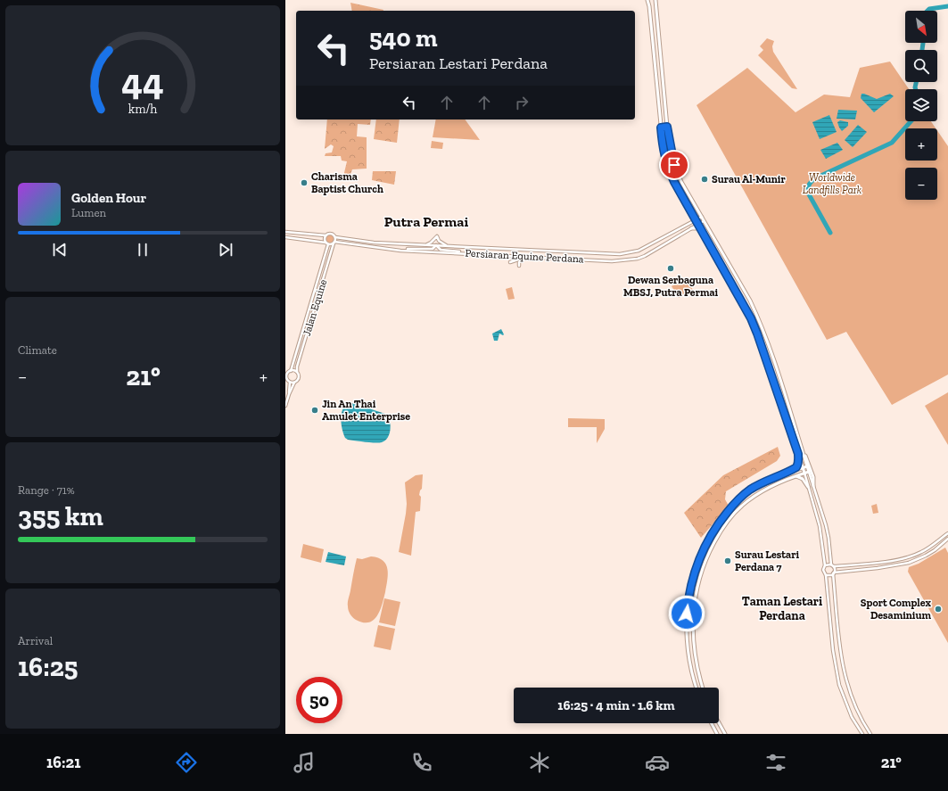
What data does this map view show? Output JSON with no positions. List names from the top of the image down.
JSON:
{
  "streets": {
    "street": ["Persiaran Equine Perdana", "Jalan Equine"]
  },
  "crossings": [
    ["Persiaran Equine Perdana", "Jalan Equine"]
  ],
  "districts": ["Putra Permai", "Taman Lestari Perdana"],
  "parks": ["Worldwide Landfills Park"],
  "places": [
    "Surau Al-Munir",
    "Charisma Baptist Church",
    "Dewan Serbaguna MBSJ, Putra Permai",
    "Jin An Thai Amulet Enterprise",
    "Surau Lestari Perdana 7",
    "Sport Complex Desaminium"
  ],
  "north": "bottom right",
  "page": {
    "map_buttons": ["+", "−"],
    "turn": ["540 m", "Persiaran Lestari Perdana"],
    "song": ["Golden Hour", "Lumen"],
    "tile": [
      "Climate",
      ["Range · 71%", "355 km"],
      ["Arrival", "16:25"]
    ],
    "heat": ["−", "21°", "+"],
    "limit": "50",
    "trip": "16:25 · 4 min · 1.6 km",
    "tabs": ["16:21", "21°"],
    "gauge": ["44", "km/h"]
  }
}
